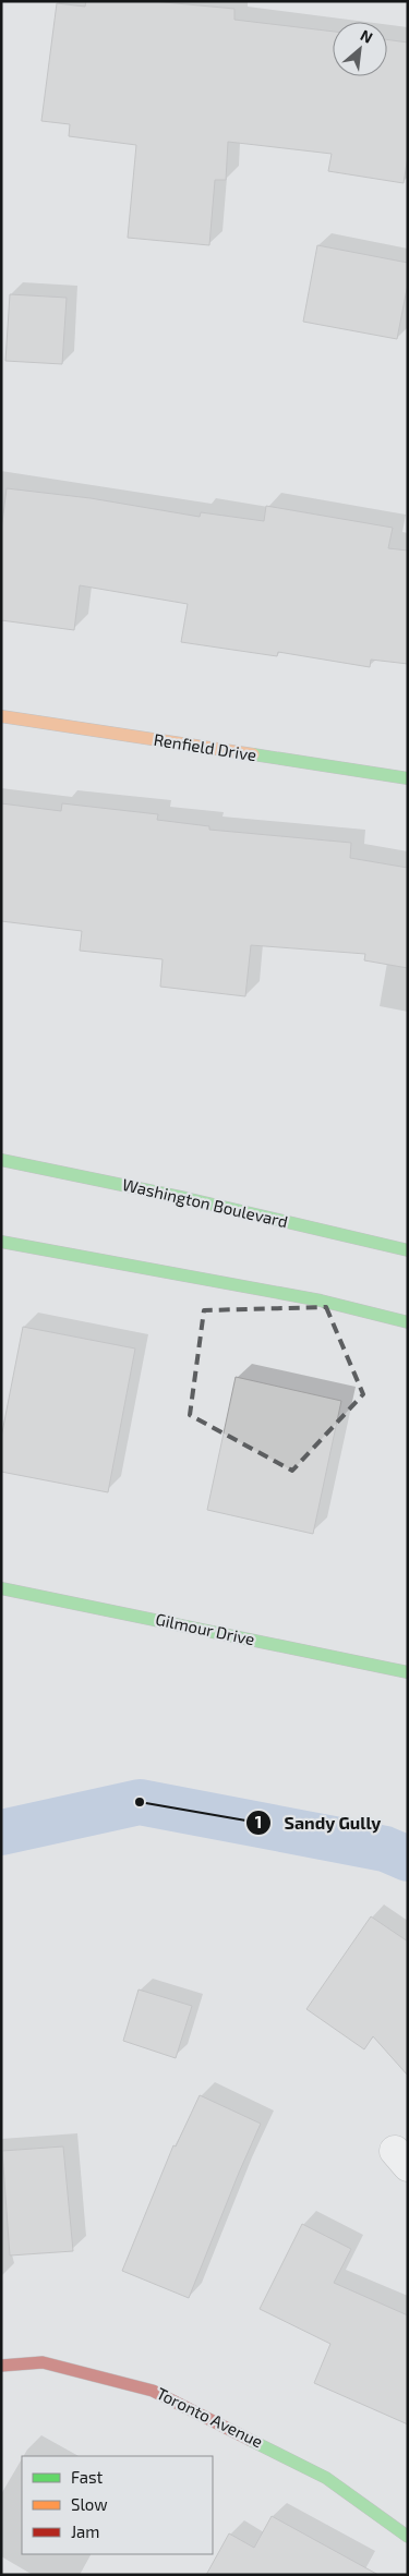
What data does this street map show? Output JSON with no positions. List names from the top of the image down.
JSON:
{
  "streets": {
    "main road": [
      "Renfield Drive",
      "Washington Boulevard",
      "Gilmour Drive",
      "Toronto Avenue"
    ]
  },
  "places": ["Sandy Gully"],
  "legend": ["Fast", "Slow", "Jam"],
  "north": "top right"
}
